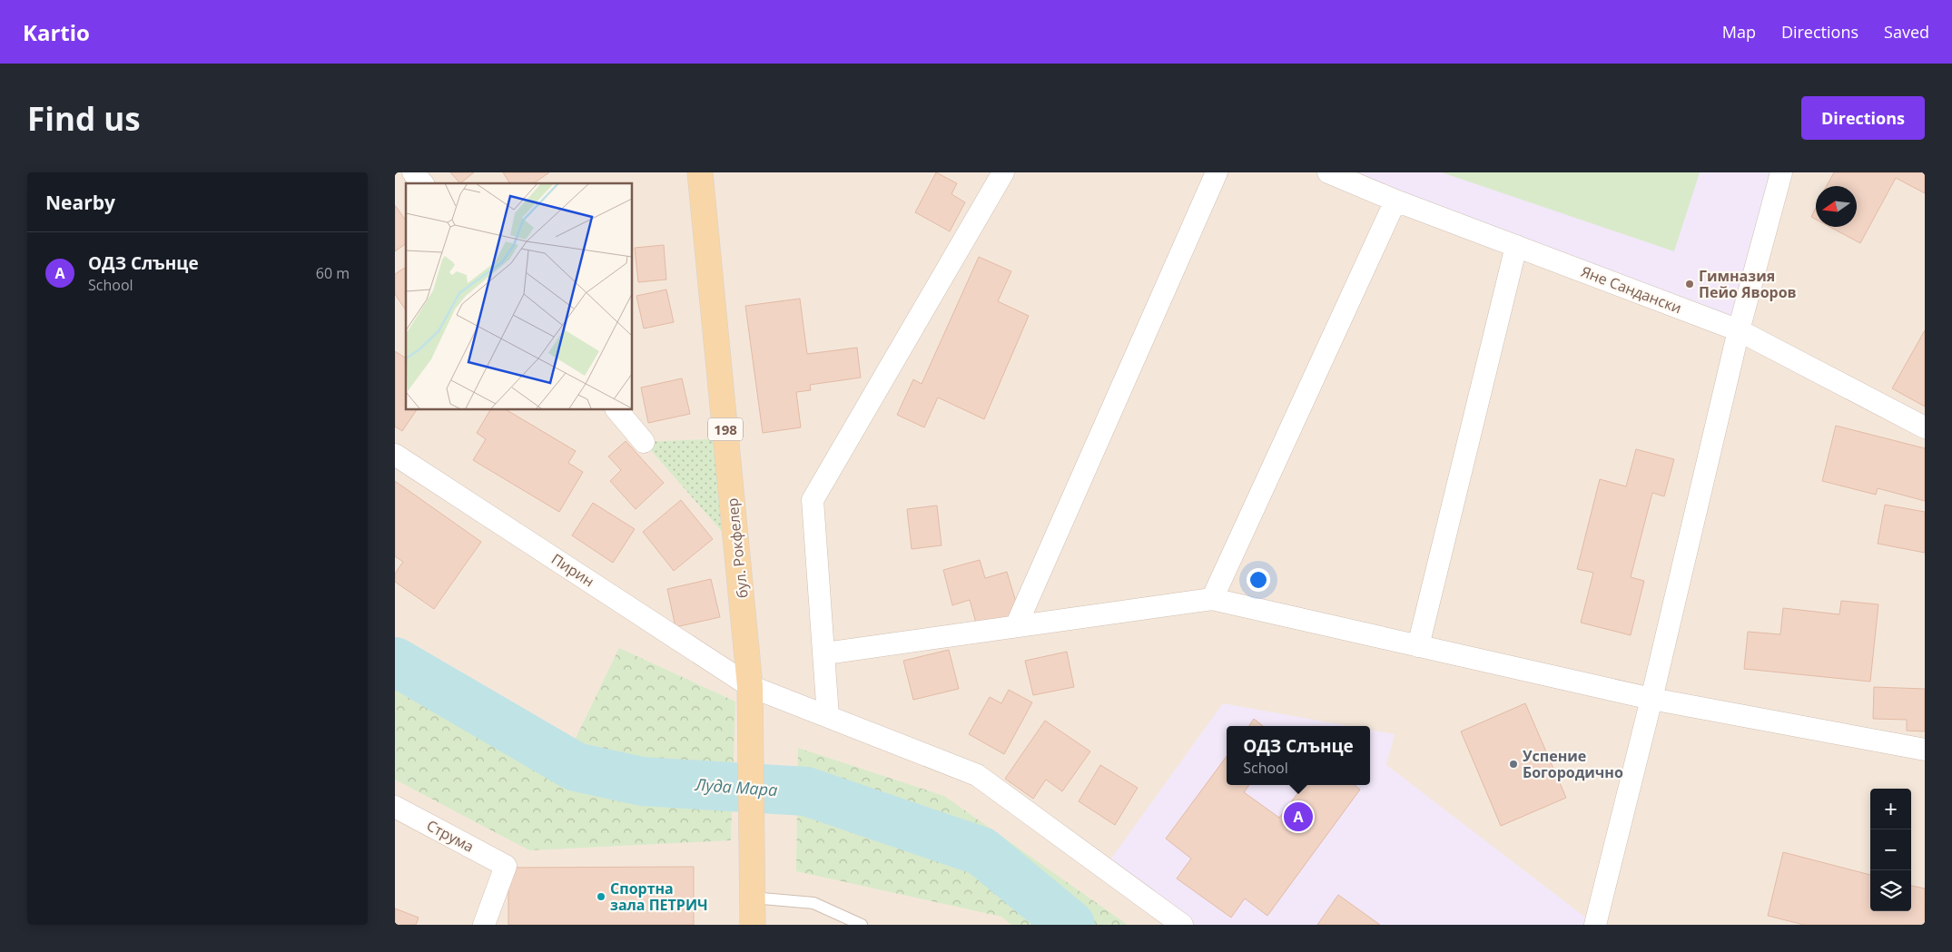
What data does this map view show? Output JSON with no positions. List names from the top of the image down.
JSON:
{
  "streets": {
    "main road": ["198", "бул. Рокфелер"],
    "street": ["Яне Сандански", "Пирин", "Струма"]
  },
  "crossings": [
    ["бул. Рокфелер", "Пирин"]
  ],
  "water": ["Луда Мара"],
  "places": ["Гимназия Пейо Яворов", "Успение Богородично", "Спортна зала ПЕТРИЧ"],
  "north": "left",
  "page": {
    "header": "Kartio",
    "nav": ["Map", "Directions", "Saved"],
    "buttons": "Directions",
    "title": "Find us",
    "heading": "Nearby",
    "list": [
      {
        "mark": "A",
        "name": "ОДЗ Слънце",
        "note": "School",
        "value": "60 m"
      }
    ],
    "popup": ["ОДЗ Слънце", "School"],
    "map_buttons": ["+", "−"],
    "pins": "A"
  }
}
